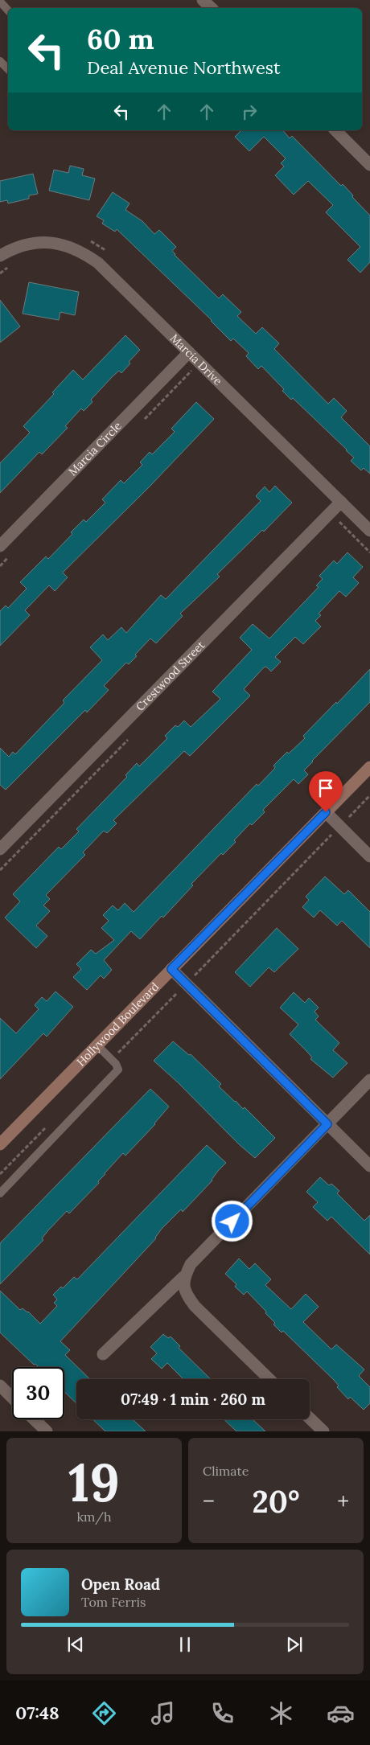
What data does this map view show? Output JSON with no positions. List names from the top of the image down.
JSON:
{
  "streets": {
    "street": [
      "Marcia Drive",
      "Marcia Circle",
      "Crestwood Street",
      "Hollywood Boulevard"
    ]
  },
  "crossings": [
    ["Marcia Drive", "Marcia Circle"],
    ["Marcia Drive", "Crestwood Street"]
  ],
  "page": {
    "turn": ["60 m", "Deal Avenue Northwest"],
    "limit": "30",
    "trip": "07:49 · 1 min · 260 m",
    "tile": [
      ["19", "km/h"],
      "Climate"
    ],
    "heat": ["−", "20°", "+"],
    "song": ["Open Road", "Tom Ferris"],
    "tabs": "07:48"
  }
}
